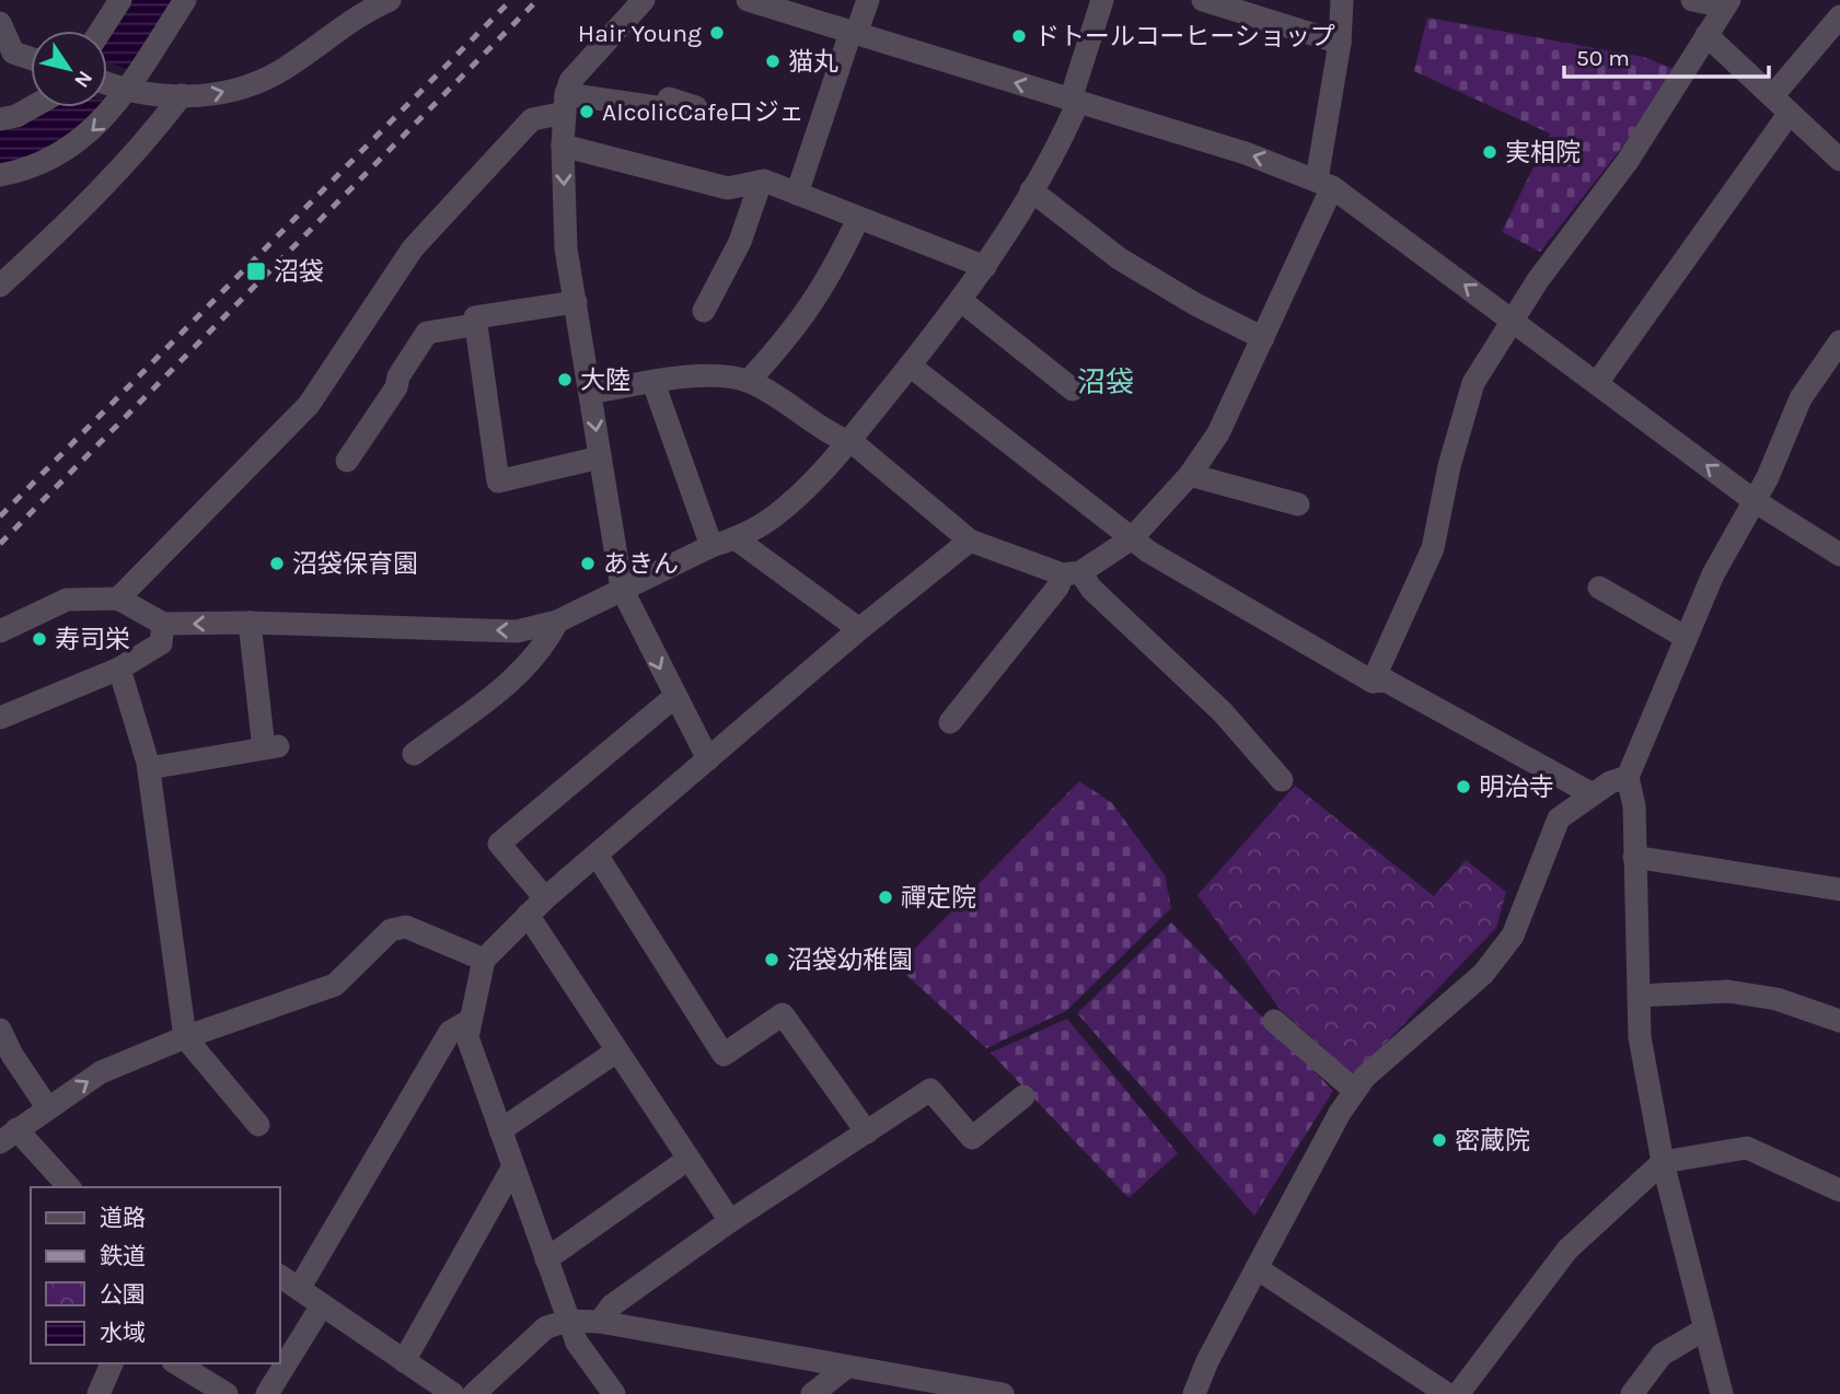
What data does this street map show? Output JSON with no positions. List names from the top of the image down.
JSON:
{
  "districts": ["沼袋"],
  "places": {
    "other": [
      "Hair Young",
      "ドトールコーヒーショップ",
      "猫丸",
      "AlcolicCafeロジェ",
      "実相院",
      "大陸",
      "沼袋保育園",
      "あきん",
      "寿司栄",
      "明治寺",
      "禪定院",
      "沼袋幼稚園",
      "密蔵院"
    ],
    "transit": ["沼袋"]
  },
  "legend": [
    "道路",
    "鉄道",
    "公園",
    "水域"
  ],
  "scale_bar": "50 m",
  "north": "bottom right"
}
